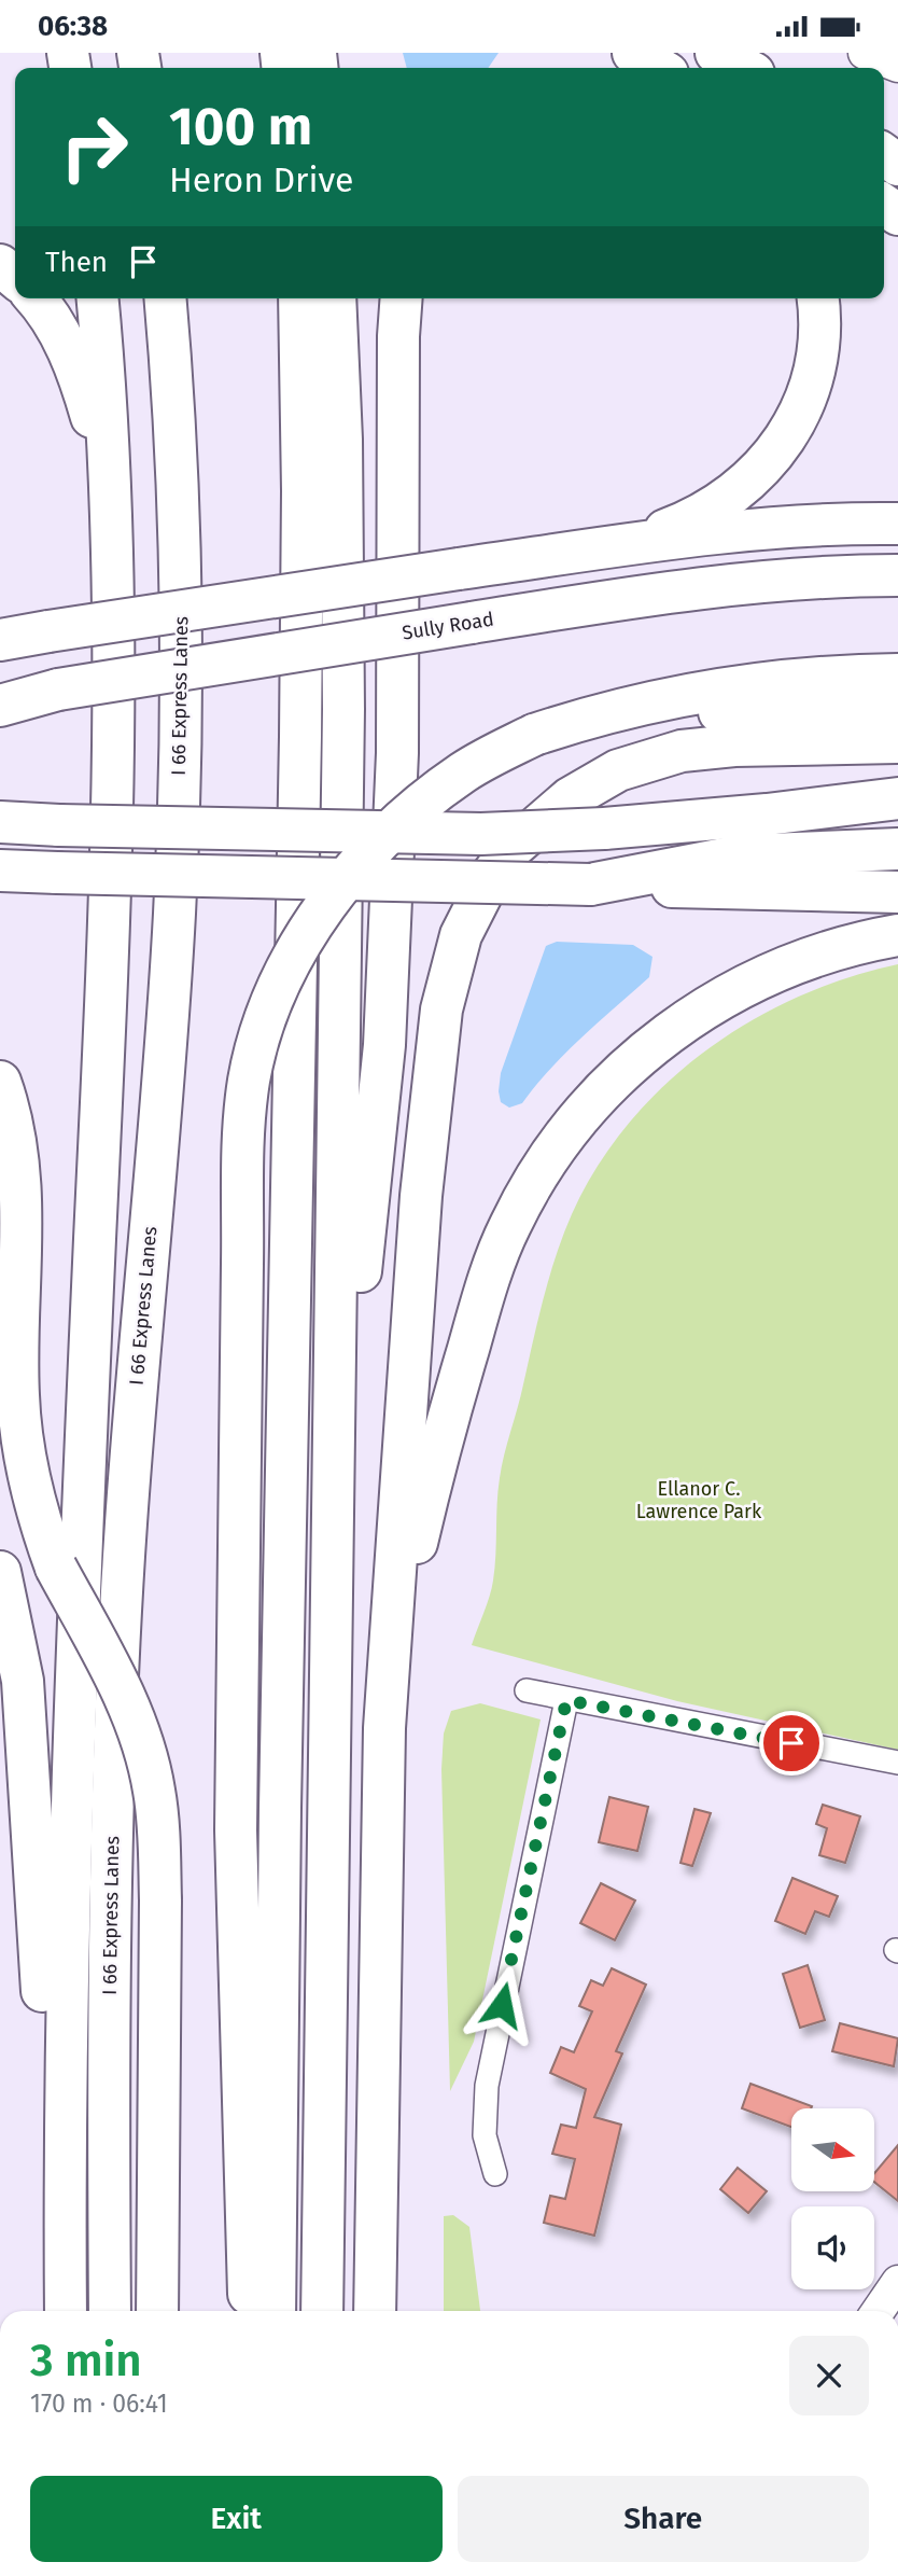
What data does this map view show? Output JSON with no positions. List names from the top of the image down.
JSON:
{
  "streets": {
    "highway": ["Sully Road", "I 66 Express Lanes"]
  },
  "parks": ["Ellanor C. Lawrence Park"],
  "north": "right",
  "page": {
    "status": "06:38",
    "turn": ["100 m", "Heron Drive"],
    "then": "Then",
    "heading": ["3 min", "170 m · 06:41"],
    "buttons": ["Exit", "Share"]
  }
}
